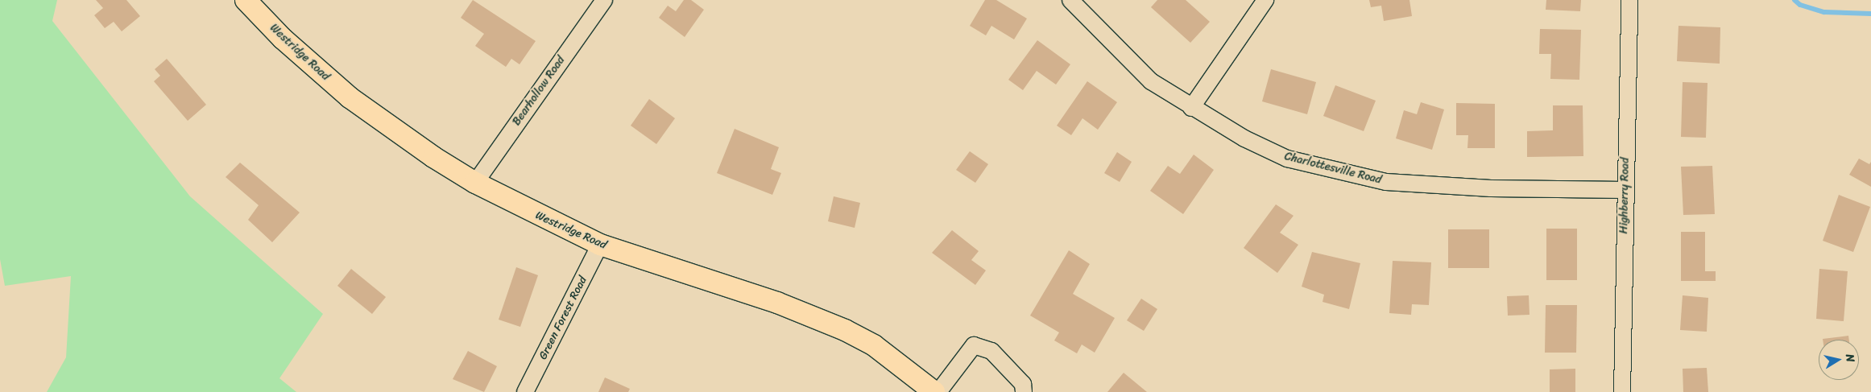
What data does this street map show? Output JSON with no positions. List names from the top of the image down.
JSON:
{
  "streets": {
    "main road": ["Westridge Road"],
    "street": [
      "Bearhollow Road",
      "Charlottesville Road",
      "Highberry Road",
      "Green Forest Road"
    ]
  },
  "crossings": [
    ["Westridge Road", "Bearhollow Road"],
    ["Westridge Road", "Green Forest Road"],
    ["Charlottesville Road", "Highberry Road"]
  ],
  "north": "right"
}
